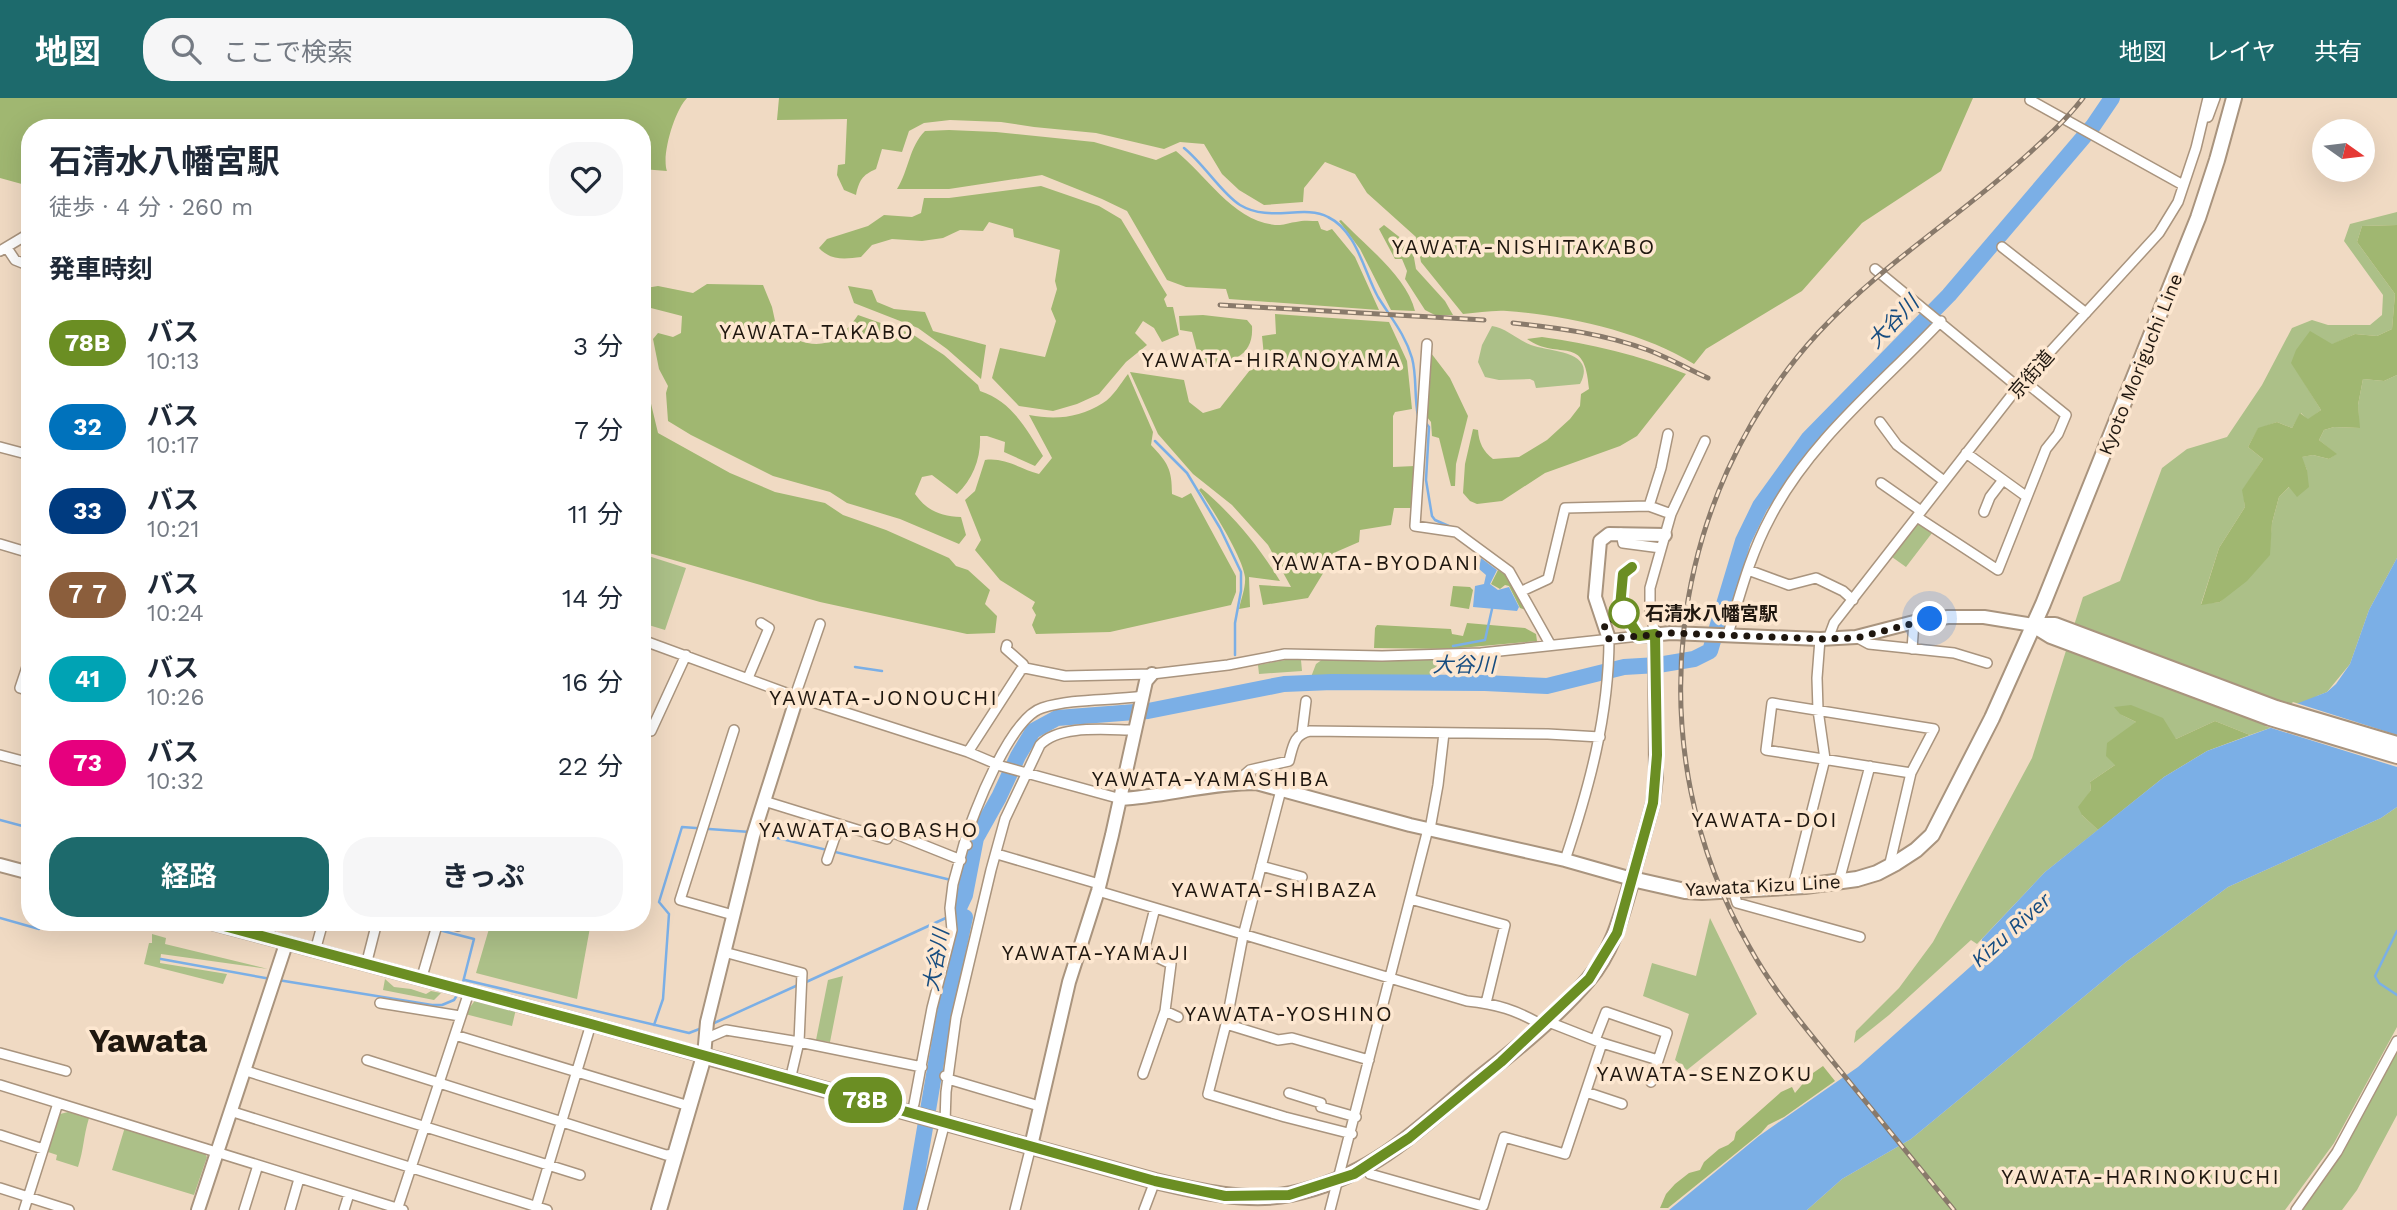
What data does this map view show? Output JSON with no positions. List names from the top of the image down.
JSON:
{
  "streets": {
    "main road": ["Kyoto Moriguchi Line", "Yawata Kizu Line"],
    "street": ["京街道"]
  },
  "crossings": [
    ["Kyoto Moriguchi Line", "Yawata Kizu Line"]
  ],
  "districts": [
    "YAWATA-NISHITAKABO",
    "YAWATA-TAKABO",
    "YAWATA-HIRANOYAMA",
    "YAWATA-BYODANI",
    "YAWATA-JONOUCHI",
    "YAWATA-YAMASHIBA",
    "YAWATA-DOI",
    "YAWATA-GOBASHO",
    "YAWATA-SHIBAZA",
    "YAWATA-YAMAJI",
    "YAWATA-YOSHINO",
    "Yawata",
    "YAWATA-SENZOKU",
    "YAWATA-HARINOKIUCHI"
  ],
  "water": ["大谷川", "Kizu River"],
  "places": ["石清水八幡宮駅"],
  "lines": ["bus line 78B"],
  "north": "right",
  "page": {
    "header": "地図",
    "search": "ここで検索",
    "nav": ["地図", "レイヤ", "共有"],
    "on_map": "78B",
    "heading": [
      ["石清水八幡宮駅", "徒歩 · 4 分 · 260 m"],
      "発車時刻"
    ],
    "list": [
      {
        "mark": "78B",
        "name": "バス",
        "note": "10:13",
        "value": "3 分"
      },
      {
        "mark": "32",
        "name": "バス",
        "note": "10:17",
        "value": "7 分"
      },
      {
        "mark": "33",
        "name": "バス",
        "note": "10:21",
        "value": "11 分"
      },
      {
        "mark": "７７",
        "name": "バス",
        "note": "10:24",
        "value": "14 分"
      },
      {
        "mark": "41",
        "name": "バス",
        "note": "10:26",
        "value": "16 分"
      },
      {
        "mark": "73",
        "name": "バス",
        "note": "10:32",
        "value": "22 分"
      }
    ],
    "buttons": ["経路", "きっぷ"]
  }
}
